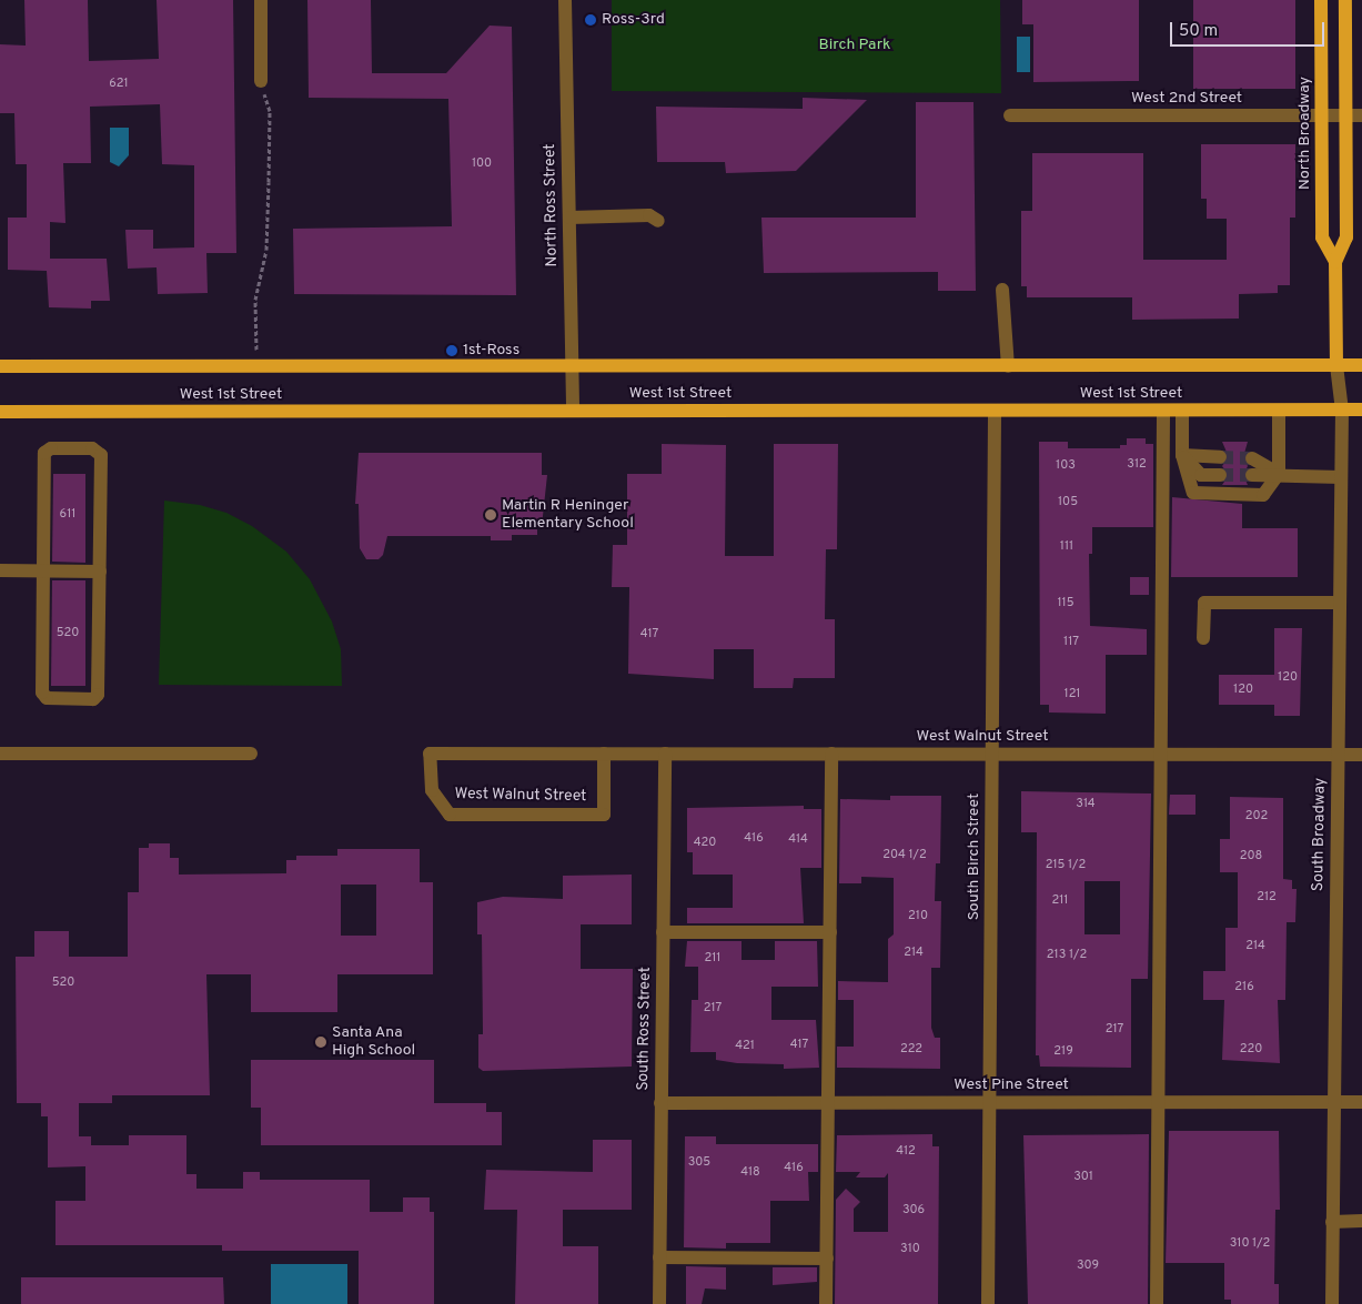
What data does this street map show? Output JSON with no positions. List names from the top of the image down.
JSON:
{
  "streets": {
    "main road": ["North Broadway", "West 1st Street"],
    "street": [
      "West 2nd Street",
      "North Ross Street",
      "West Walnut Street",
      "South Broadway",
      "South Birch Street",
      "South Ross Street",
      "West Pine Street"
    ]
  },
  "crossings": [
    ["West 2nd Street", "North Broadway"],
    ["North Broadway", "West 1st Street"],
    ["North Broadway", "South Broadway"],
    ["North Ross Street", "West 1st Street"],
    ["West 1st Street", "South Broadway"],
    ["West 1st Street", "South Birch Street"],
    ["West Walnut Street", "South Broadway"],
    ["West Walnut Street", "South Birch Street"],
    ["West Walnut Street", "South Ross Street"],
    ["South Broadway", "West Pine Street"],
    ["South Birch Street", "West Pine Street"],
    ["South Ross Street", "West Pine Street"]
  ],
  "parks": ["Birch Park"],
  "places": [
    "Ross-3rd",
    "1st-Ross",
    "Martin R Heninger Elementary School",
    "Santa Ana High School"
  ],
  "house_numbers": [
    "621",
    "100",
    "312",
    "103",
    "105",
    "611",
    "111",
    "115",
    "520",
    "417",
    "117",
    "120",
    "120",
    "121",
    "314",
    "202",
    "416",
    "414",
    "420",
    "204 1/2",
    "208",
    "215 1/2",
    "212",
    "211",
    "210",
    "214",
    "214",
    "213 1/2",
    "211",
    "520",
    "216",
    "217",
    "217",
    "417",
    "421",
    "222",
    "220",
    "219",
    "412",
    "305",
    "416",
    "418",
    "301",
    "306",
    "310 1/2",
    "310",
    "309"
  ],
  "scale_bar": "50 m"
}
